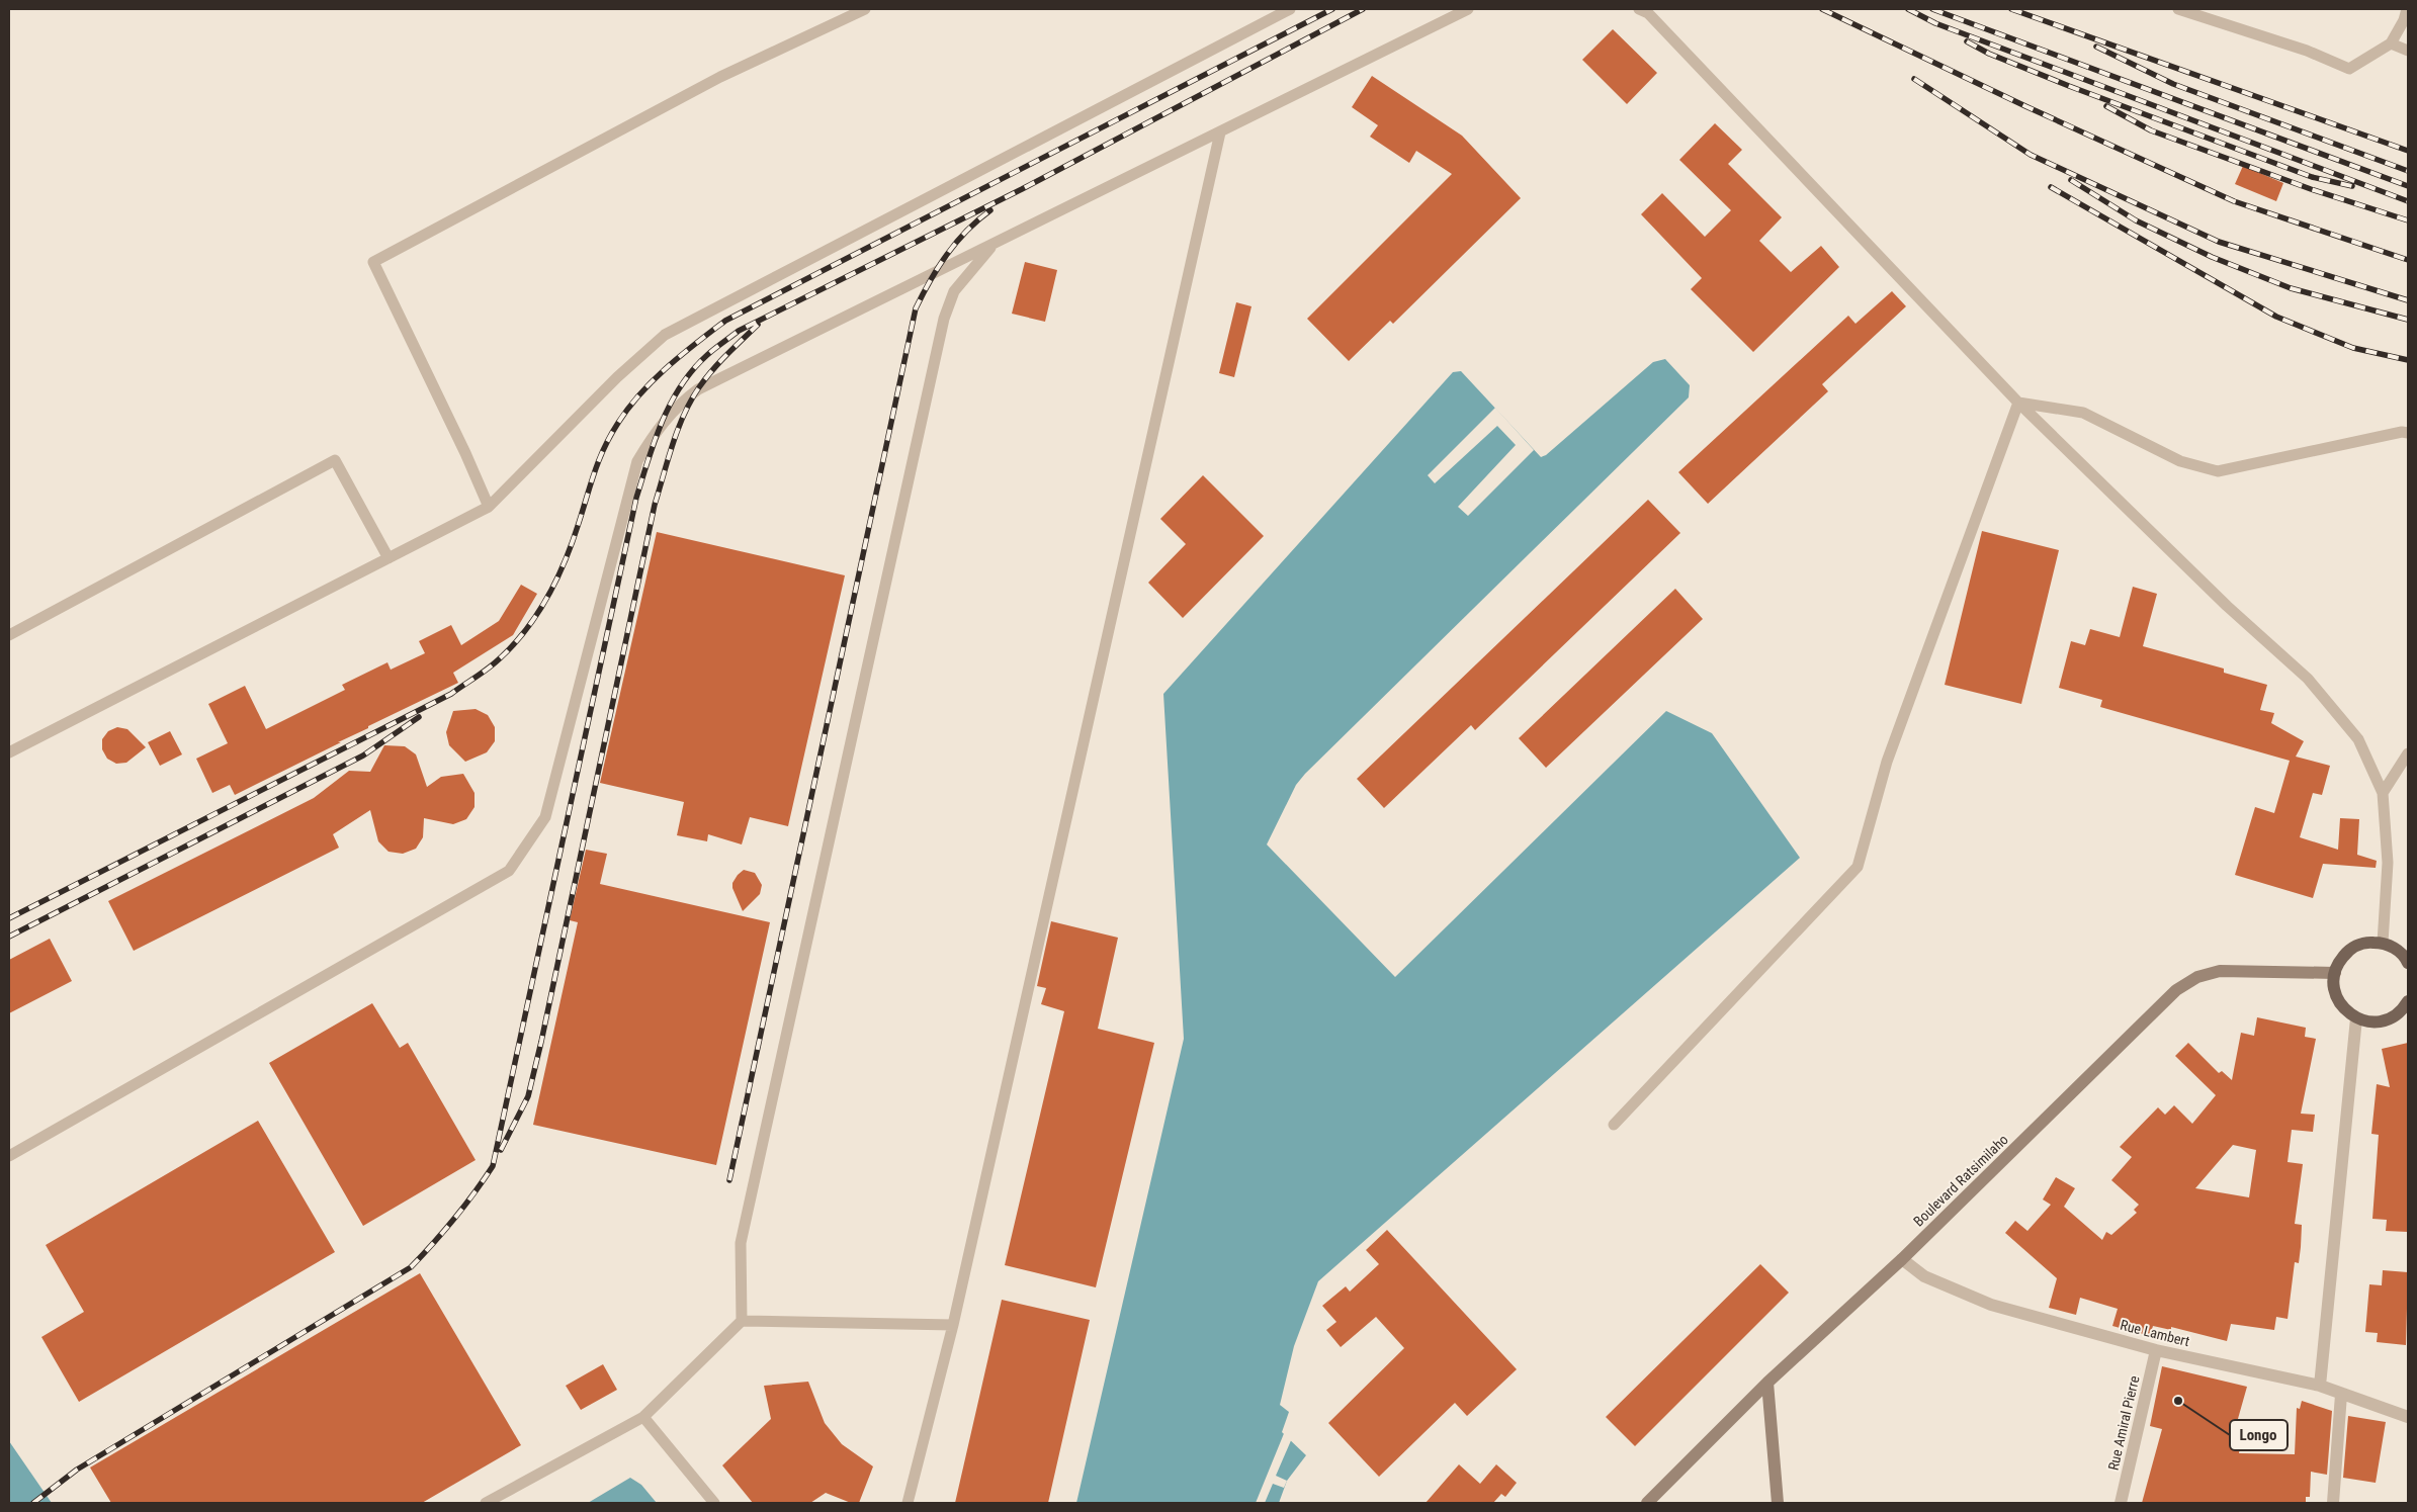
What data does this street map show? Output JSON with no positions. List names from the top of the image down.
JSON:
{
  "streets": {
    "main road": ["Boulevard Ratsimilaho"],
    "street": ["Rue Lambert", "Rue Amiral Pierre"]
  },
  "crossings": [
    ["Boulevard Ratsimilaho", "Rue Lambert"],
    ["Rue Lambert", "Rue Amiral Pierre"]
  ],
  "places": ["Longo"]
}
